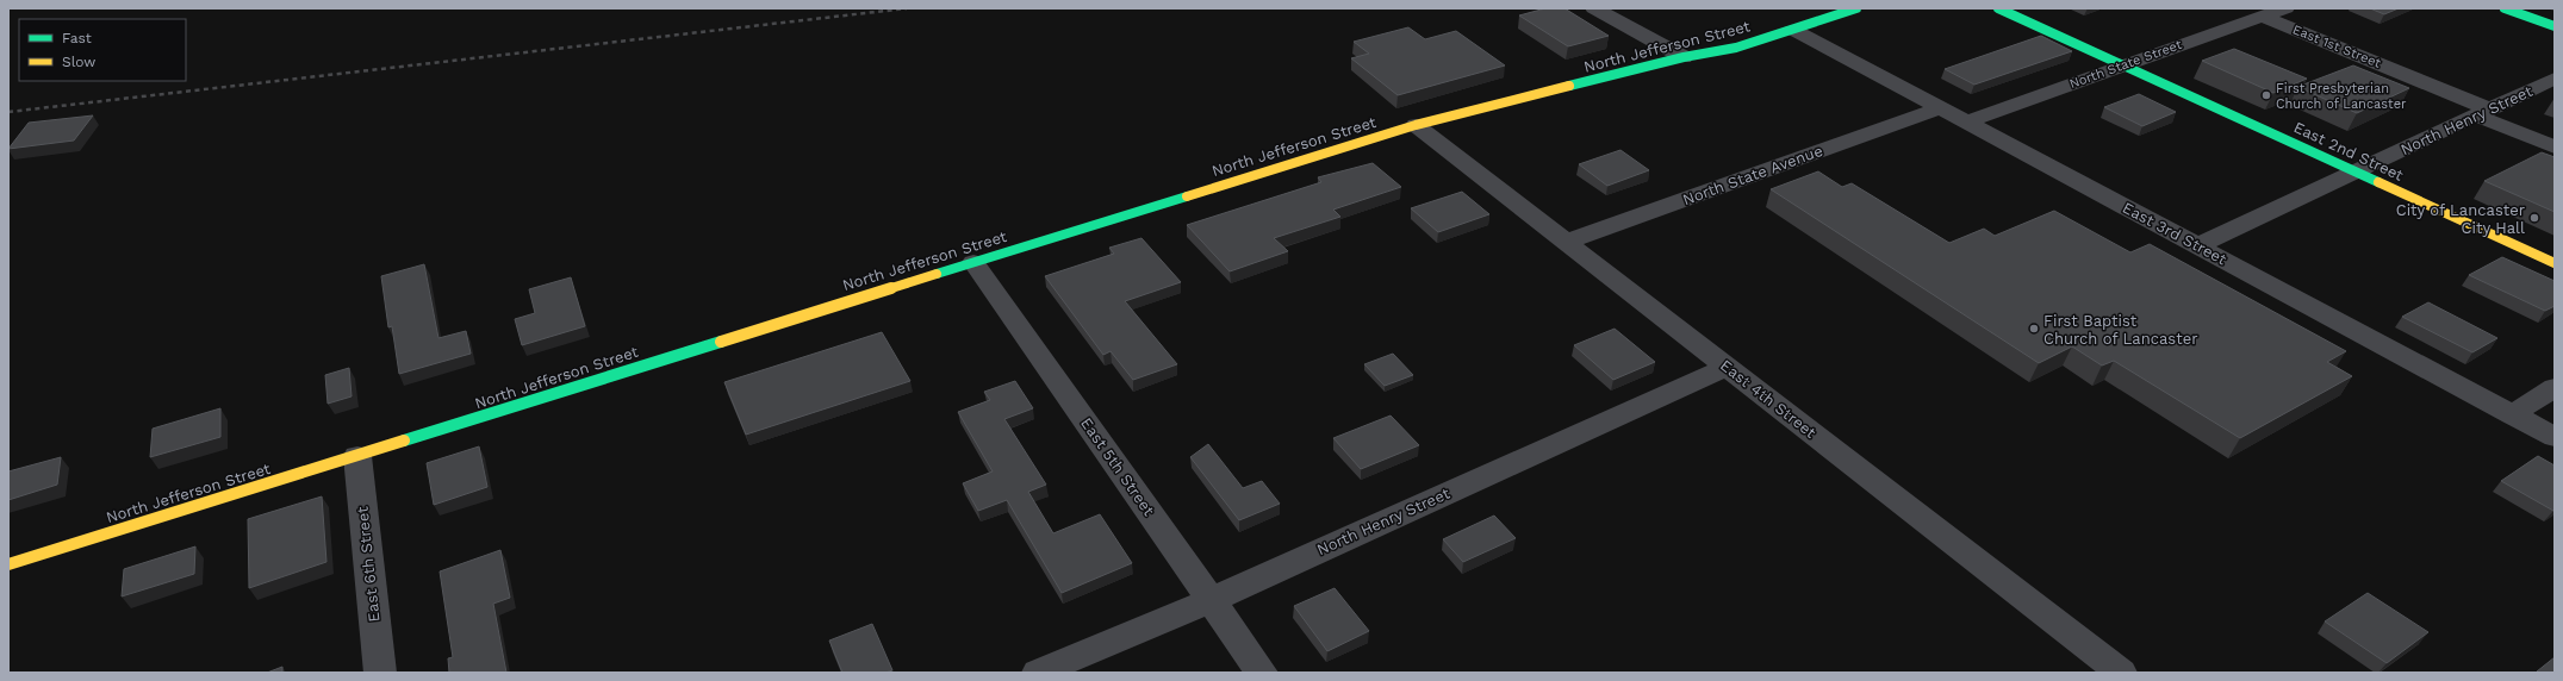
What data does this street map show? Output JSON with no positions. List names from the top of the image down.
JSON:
{
  "streets": {
    "street": [
      "North Jefferson Street",
      "East 1st Street",
      "North State Street",
      "North Henry Street",
      "East 2nd Street",
      "North State Avenue",
      "East 3rd Street",
      "East 4th Street",
      "East 5th Street",
      "East 6th Street"
    ]
  },
  "crossings": [
    ["North Jefferson Street", "East 3rd Street"],
    ["North Jefferson Street", "East 4th Street"],
    ["North Jefferson Street", "East 5th Street"],
    ["North Jefferson Street", "East 6th Street"],
    ["East 1st Street", "North State Street"],
    ["East 1st Street", "North Henry Street"],
    ["North State Street", "East 2nd Street"],
    ["North State Street", "East 3rd Street"],
    ["North Henry Street", "East 2nd Street"],
    ["North Henry Street", "East 3rd Street"],
    ["North Henry Street", "East 4th Street"],
    ["North Henry Street", "East 5th Street"],
    ["North State Avenue", "East 3rd Street"],
    ["North State Avenue", "East 4th Street"]
  ],
  "places": ["First Presbyterian Church of Lancaster", "City of Lancaster City Hall", "First Baptist Church of Lancaster"],
  "legend": ["Fast", "Slow"]
}
